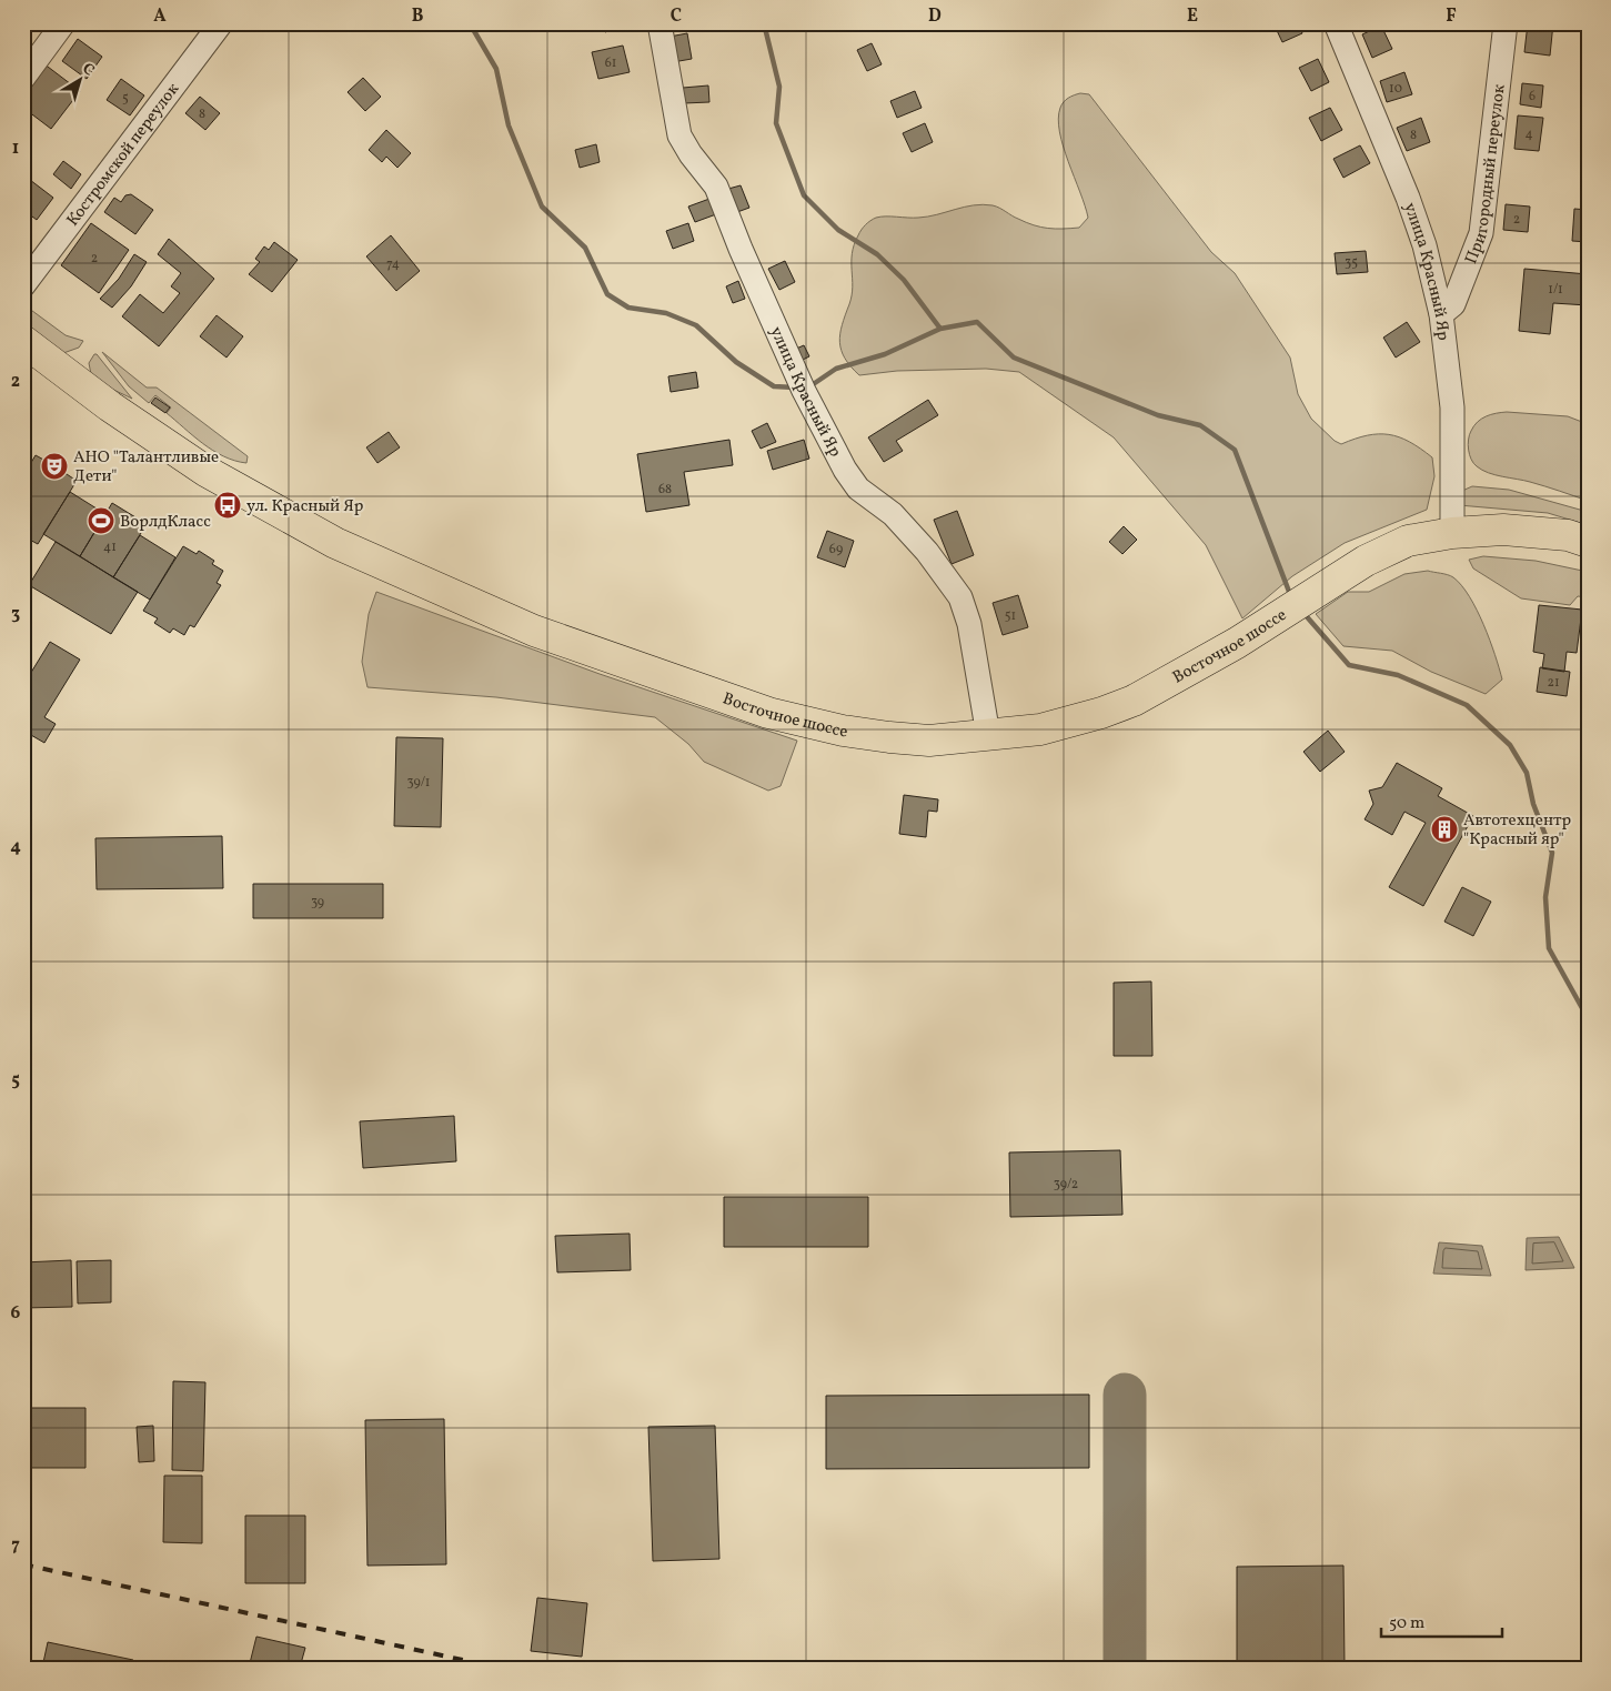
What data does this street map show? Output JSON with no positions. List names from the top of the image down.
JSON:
{
  "streets": {
    "main road": ["Восточное шоссе"],
    "street": ["Костромской переулок", "Пригородный переулок", "улица Красный Яр"]
  },
  "crossings": [
    ["Пригородный переулок", "улица Красный Яр"],
    ["улица Красный Яр", "Восточное шоссе"]
  ],
  "places": {
    "theatre": ["АНО \"Талантливые Дети\""],
    "bus stop": ["ул. Красный Яр"],
    "sports": ["ВорлдКласс"],
    "building": ["Автотехцентр \"Красный яр\""]
  },
  "house_numbers": [
    "61",
    "10",
    "6",
    "5",
    "8",
    "4",
    "8",
    "2",
    "2",
    "35",
    "74",
    "1/1",
    "68",
    "41",
    "69",
    "51",
    "21",
    "39/1",
    "39",
    "39/2"
  ],
  "scale_bar": "50 m",
  "north": "top right",
  "grid": {
    "columns": [
      "A",
      "B",
      "C",
      "D",
      "E",
      "F"
    ],
    "rows": [
      "1",
      "2",
      "3",
      "4",
      "5",
      "6",
      "7"
    ]
  }
}
